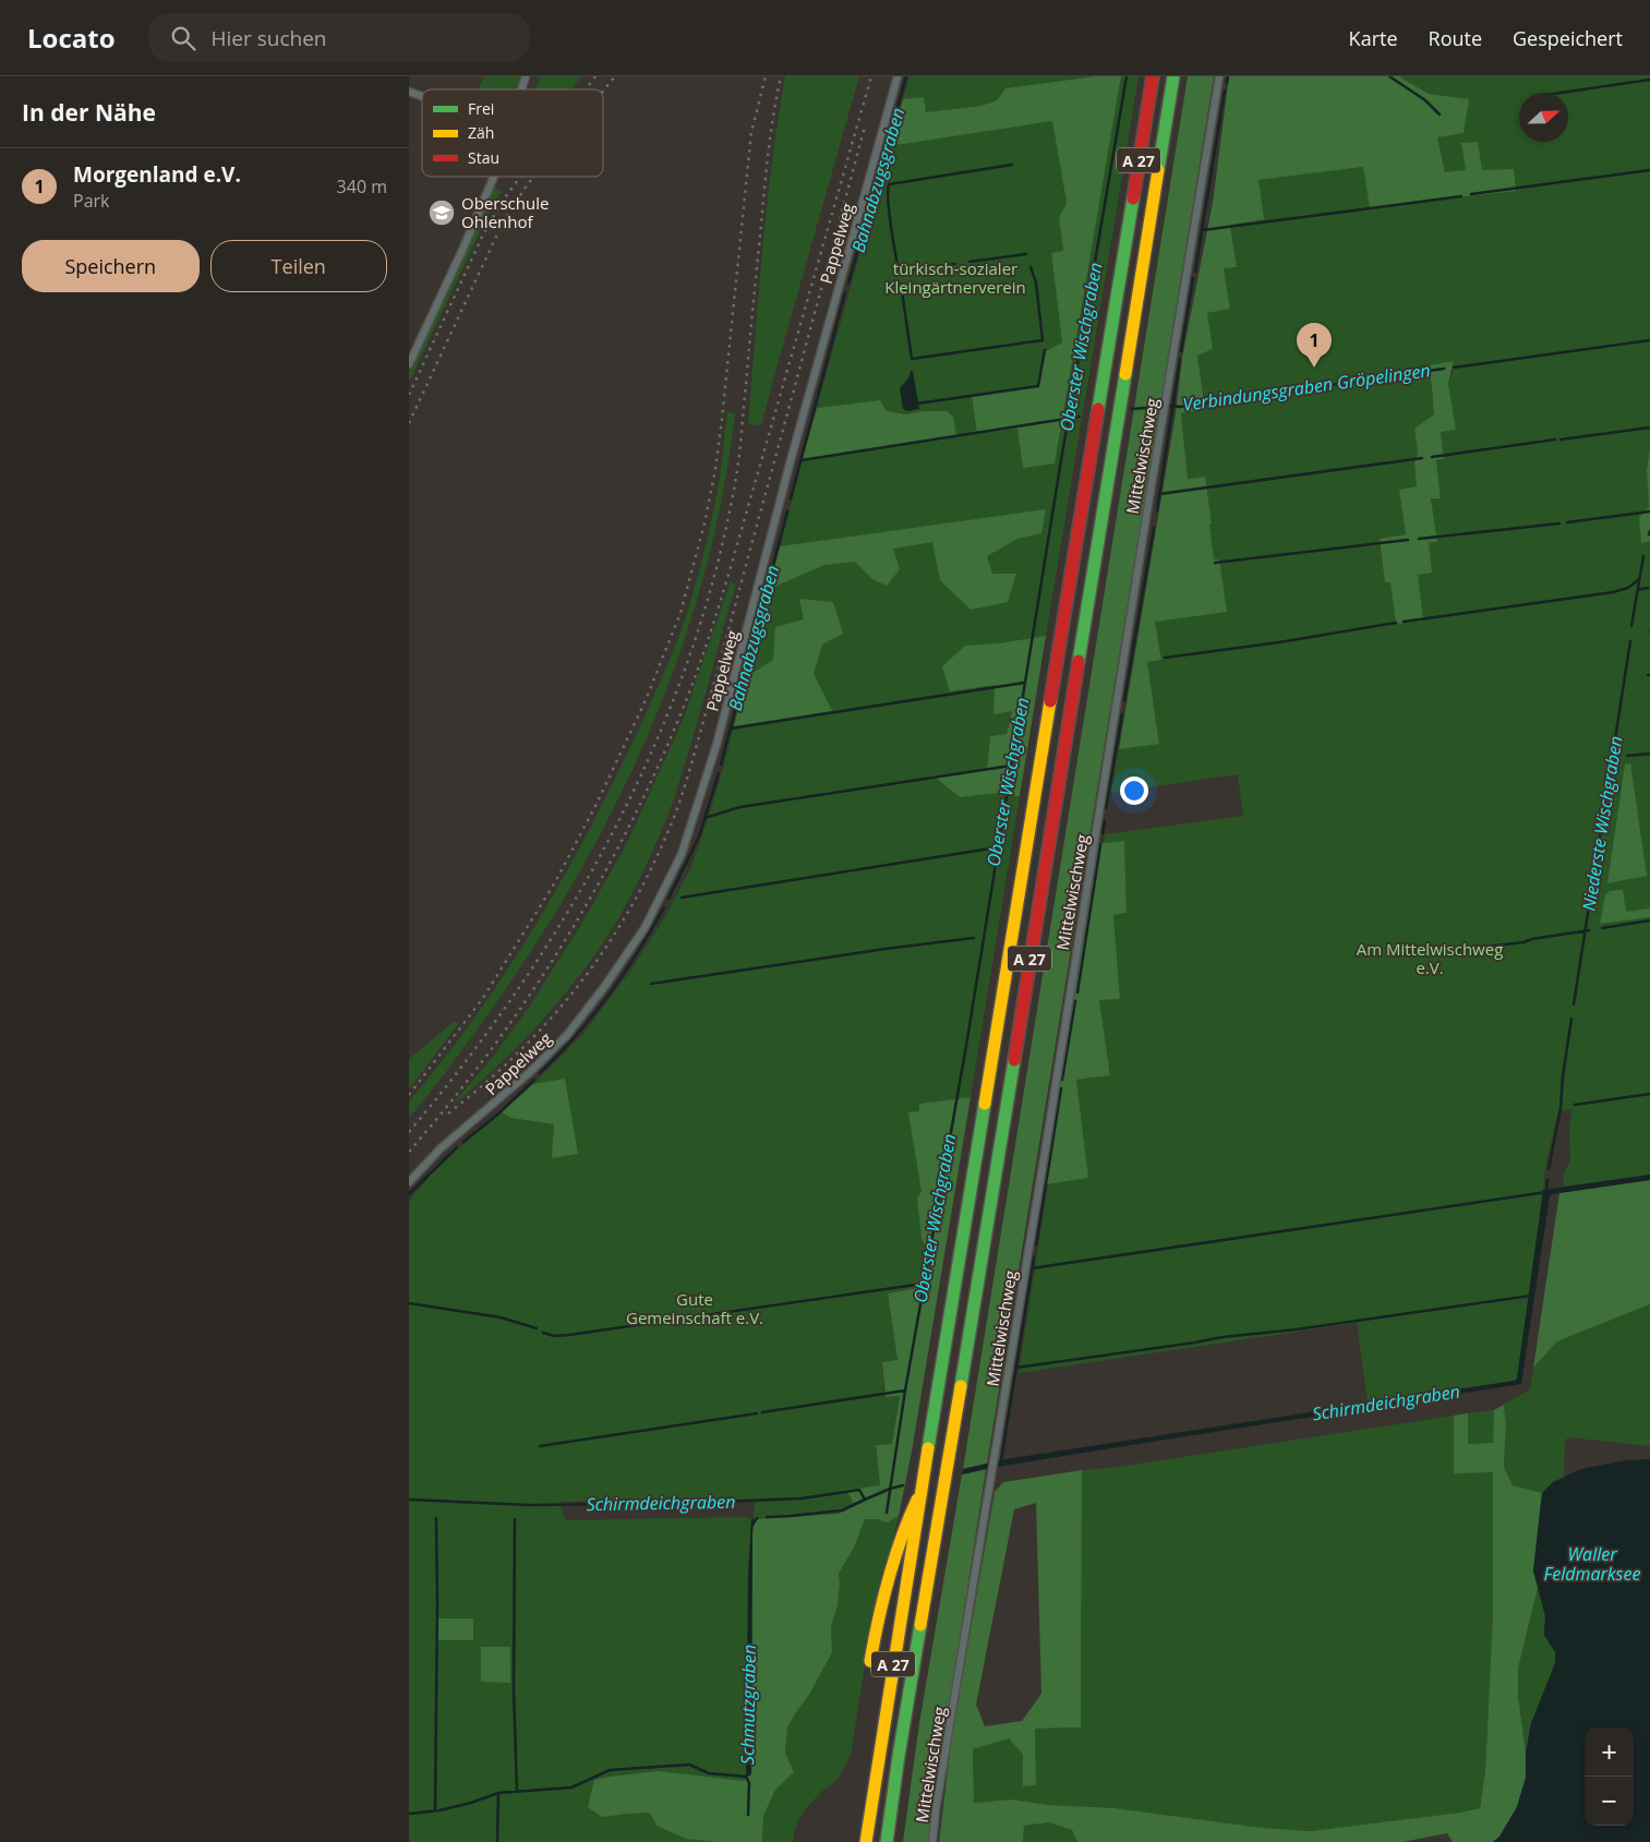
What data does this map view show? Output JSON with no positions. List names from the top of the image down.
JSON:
{
  "streets": {
    "highway": ["A 27"],
    "street": ["Pappelweg", "Mittelwischweg"]
  },
  "water": [
    "Bahnabzugsgraben",
    "Oberster Wischgraben",
    "Verbindungsgraben Gröpelingen",
    "Niederste Wischgraben",
    "Schirmdeichgraben",
    "Waller Feldmarksee",
    "Schmutzgraben"
  ],
  "parks": ["türkisch-sozialer Kleingärtnerverein", "Am Mittelwischweg e.V.", "Gute Gemeinschaft e.V."],
  "places": {
    "school or university": ["Oberschule Ohlenhof"]
  },
  "legend": ["Frei", "Zäh", "Stau"],
  "north": "right",
  "page": {
    "header": "Locato",
    "search": "Hier suchen",
    "nav": ["Karte", "Route", "Gespeichert"],
    "heading": "In der Nähe",
    "list": [
      {
        "mark": "1",
        "name": "Morgenland e.V.",
        "note": "Park",
        "value": "340 m"
      }
    ],
    "buttons": ["Speichern", "Teilen"],
    "pins": "1",
    "map_buttons": ["+", "−"]
  }
}
